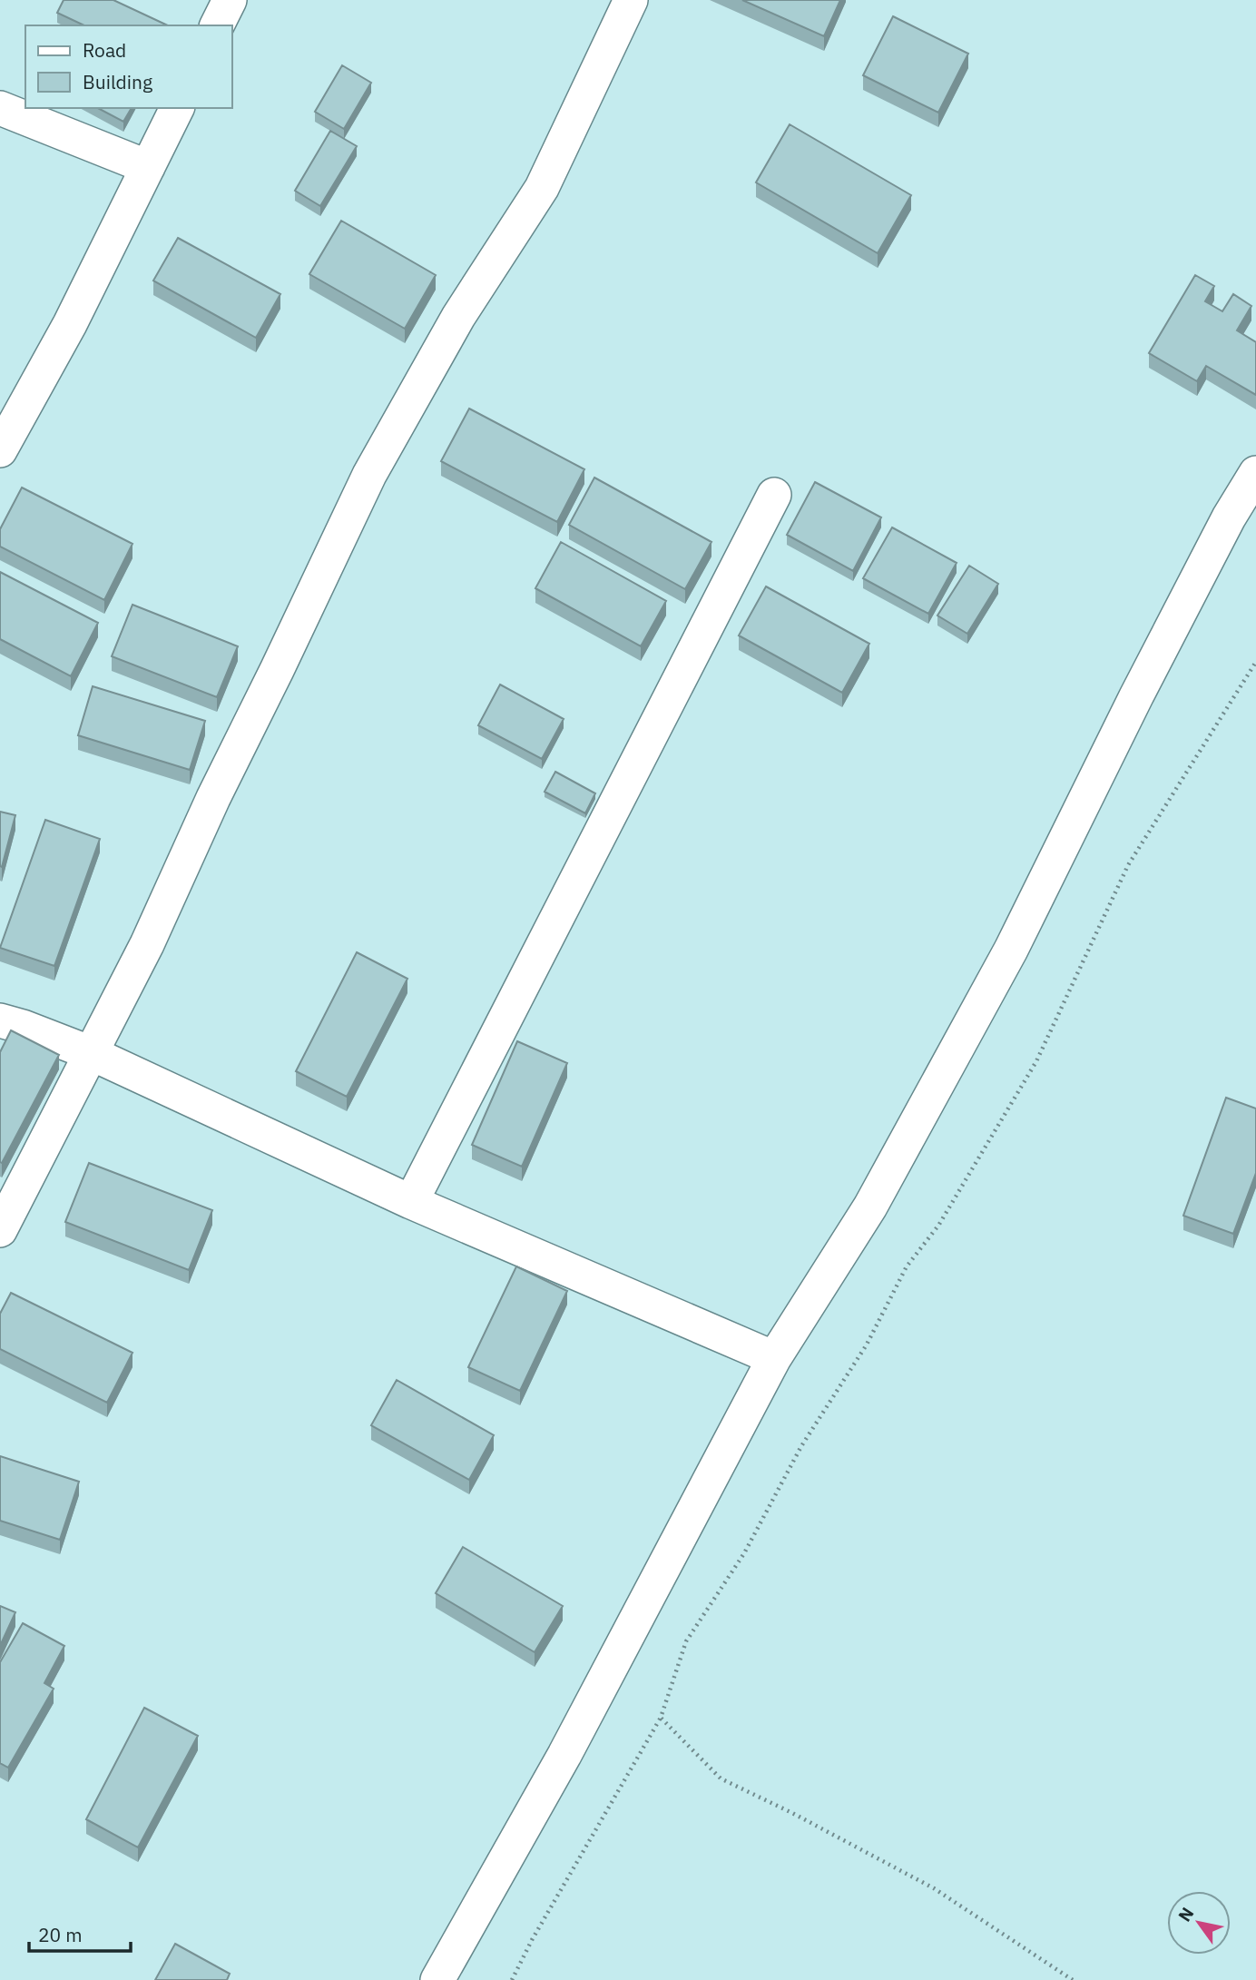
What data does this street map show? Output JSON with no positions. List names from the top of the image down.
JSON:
{
  "legend": ["Road", "Building"],
  "scale_bar": "20 m",
  "north": "top left"
}
